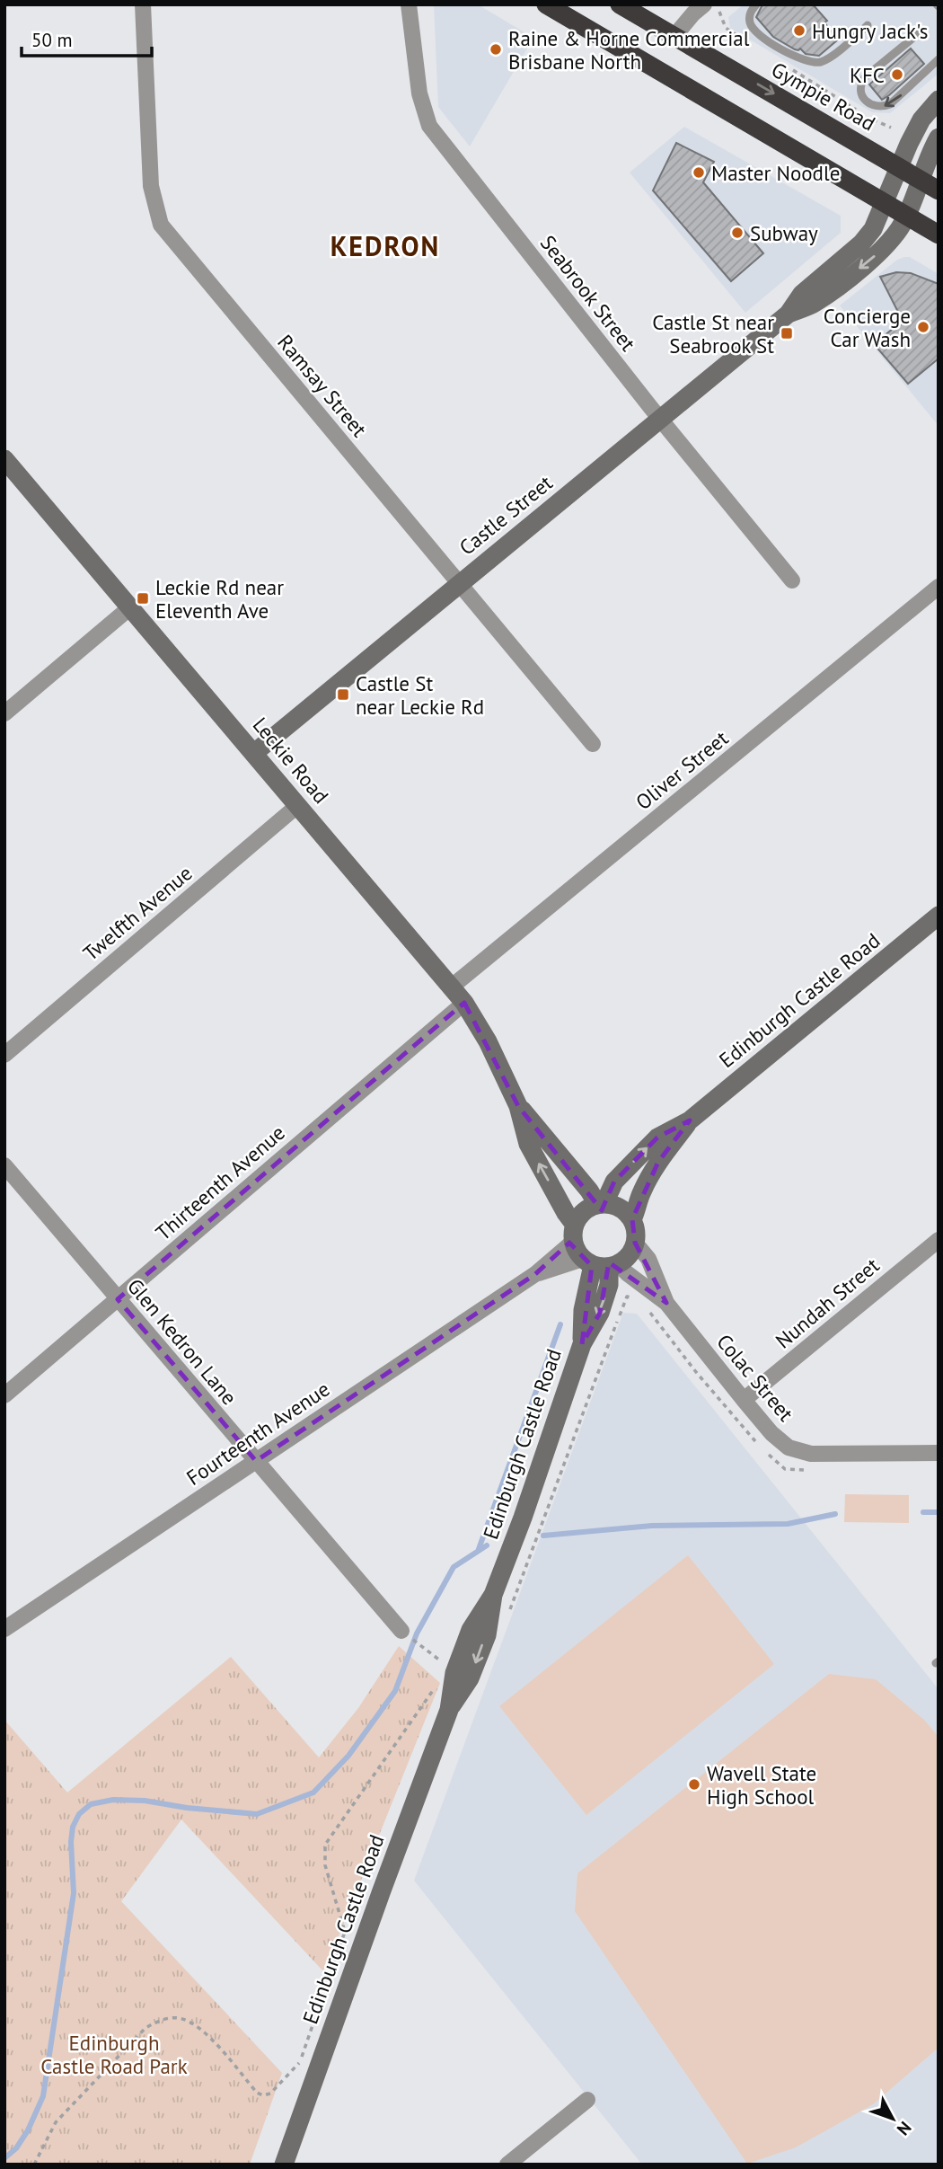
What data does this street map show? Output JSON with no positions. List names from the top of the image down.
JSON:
{
  "streets": {
    "highway": ["Gympie Road"],
    "street": [
      "Seabrook Street",
      "Ramsay Street",
      "Castle Street",
      "Leckie Road",
      "Oliver Street",
      "Twelfth Avenue",
      "Edinburgh Castle Road",
      "Thirteenth Avenue",
      "Nundah Street",
      "Glen Kedron Lane",
      "Colac Street",
      "Fourteenth Avenue"
    ]
  },
  "crossings": [
    ["Gympie Road", "Castle Street"],
    ["Seabrook Street", "Castle Street"],
    ["Ramsay Street", "Castle Street"],
    ["Castle Street", "Leckie Road"],
    ["Leckie Road", "Oliver Street"],
    ["Leckie Road", "Twelfth Avenue"],
    ["Leckie Road", "Edinburgh Castle Road"],
    ["Leckie Road", "Thirteenth Avenue"],
    ["Leckie Road", "Colac Street"],
    ["Leckie Road", "Fourteenth Avenue"],
    ["Edinburgh Castle Road", "Colac Street"],
    ["Edinburgh Castle Road", "Fourteenth Avenue"],
    ["Thirteenth Avenue", "Glen Kedron Lane"],
    ["Nundah Street", "Colac Street"],
    ["Glen Kedron Lane", "Fourteenth Avenue"],
    ["Colac Street", "Fourteenth Avenue"]
  ],
  "districts": ["KEDRON"],
  "parks": ["Edinburgh Castle Road Park"],
  "places": {
    "other": [
      "Hungry Jack's",
      "Raine & Horne Commercial Brisbane North",
      "KFC",
      "Master Noodle",
      "Subway",
      "Concierge Car Wash",
      "Wavell State High School"
    ],
    "transit": ["Castle St near Seabrook St", "Leckie Rd near Eleventh Ave", "Castle St near Leckie Rd"]
  },
  "scale_bar": "50 m",
  "north": "bottom right"
}
